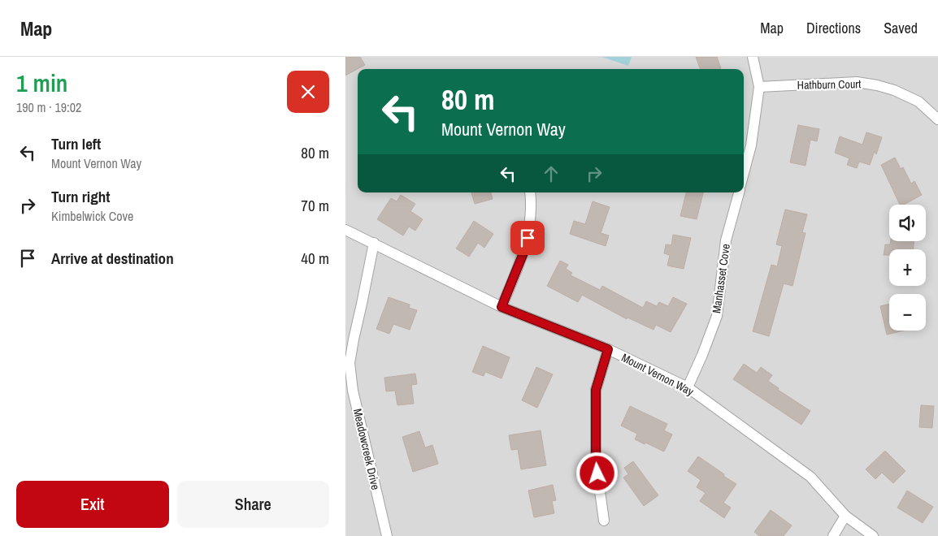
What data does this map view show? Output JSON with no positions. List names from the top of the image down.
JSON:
{
  "streets": {
    "street": [
      "Hathburn Court",
      "Manhasset Cove",
      "Mount Vernon Way",
      "Meadowcreek Drive"
    ]
  },
  "crossings": [
    ["Manhasset Cove", "Mount Vernon Way"],
    ["Mount Vernon Way", "Meadowcreek Drive"]
  ],
  "page": {
    "header": "Map",
    "nav": ["Map", "Directions", "Saved"],
    "heading": ["1 min", "190 m · 19:02"],
    "turn": ["80 m", "Mount Vernon Way"],
    "list": [
      {
        "name": "Turn left",
        "note": "Mount Vernon Way",
        "value": "80 m"
      },
      {
        "name": "Turn right",
        "note": "Kimbelwick Cove",
        "value": "70 m"
      },
      {
        "name": "Arrive at destination",
        "value": "40 m"
      }
    ],
    "map_buttons": ["+", "−"],
    "buttons": ["Exit", "Share"]
  }
}
